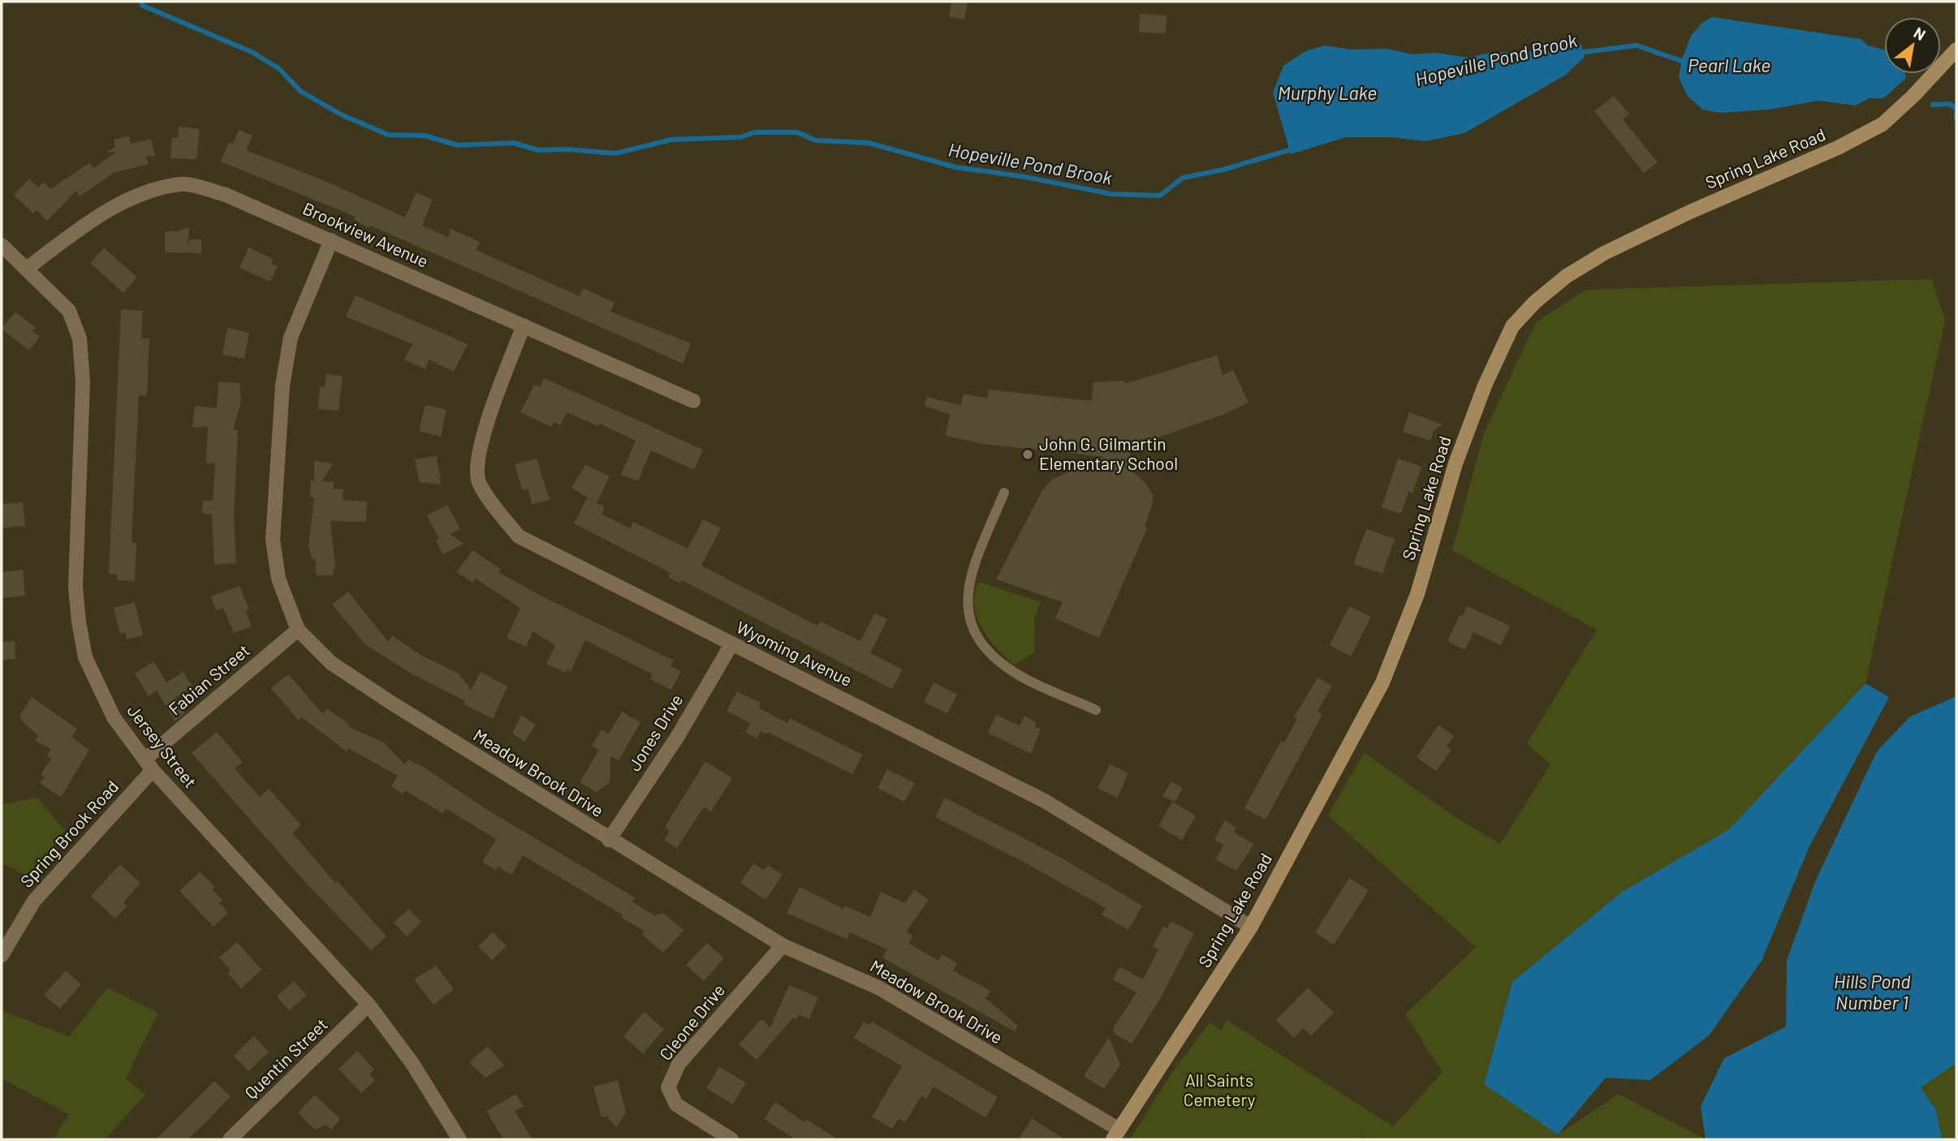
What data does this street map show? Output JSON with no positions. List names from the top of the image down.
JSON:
{
  "streets": {
    "main road": ["Spring Lake Road"],
    "street": [
      "Brookview Avenue",
      "Wyoming Avenue",
      "Fabian Street",
      "Jones Drive",
      "Jersey Street",
      "Meadow Brook Drive",
      "Spring Brook Road",
      "Cleone Drive",
      "Quentin Street"
    ]
  },
  "crossings": [
    ["Spring Lake Road", "Wyoming Avenue"],
    ["Spring Lake Road", "Meadow Brook Drive"],
    ["Brookview Avenue", "Wyoming Avenue"],
    ["Brookview Avenue", "Jersey Street"],
    ["Brookview Avenue", "Meadow Brook Drive"],
    ["Wyoming Avenue", "Jones Drive"],
    ["Fabian Street", "Jersey Street"],
    ["Fabian Street", "Meadow Brook Drive"],
    ["Fabian Street", "Spring Brook Road"],
    ["Jones Drive", "Meadow Brook Drive"],
    ["Jersey Street", "Spring Brook Road"],
    ["Jersey Street", "Quentin Street"],
    ["Meadow Brook Drive", "Cleone Drive"]
  ],
  "water": [
    "Hopeville Pond Brook",
    "Pearl Lake",
    "Murphy Lake",
    "Hills Pond Number 1"
  ],
  "parks": ["All Saints Cemetery"],
  "places": ["John G. Gilmartin Elementary School"],
  "north": "top right"
}
